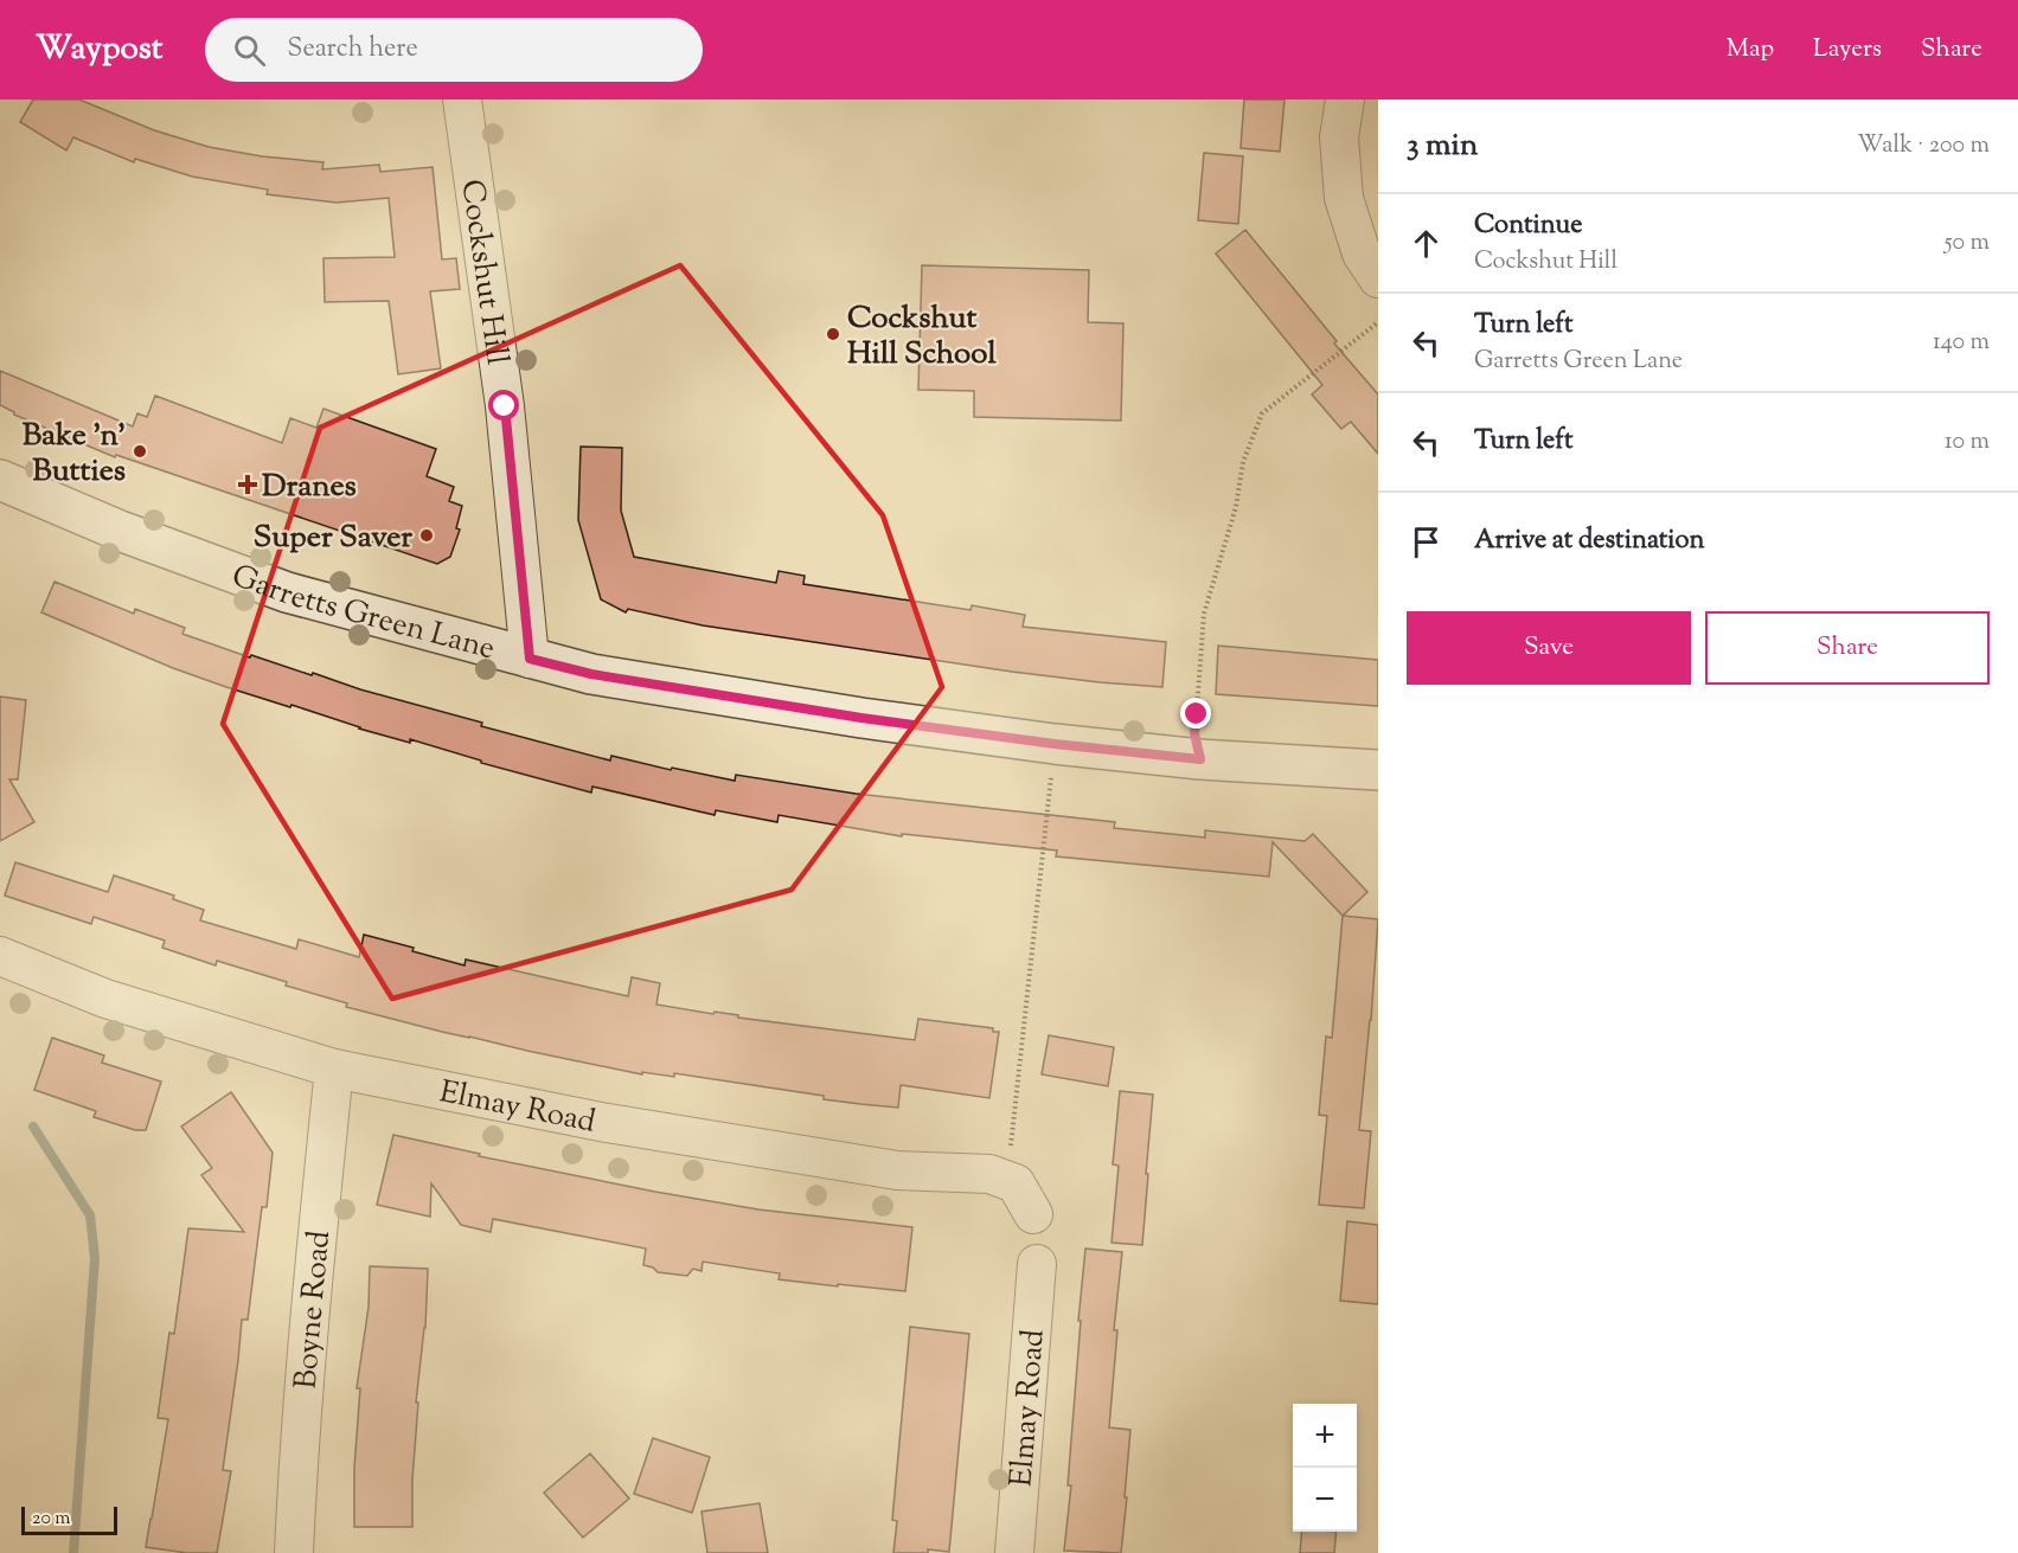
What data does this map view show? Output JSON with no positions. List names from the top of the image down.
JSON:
{
  "streets": {
    "street": [
      "Cockshut Hill",
      "Garretts Green Lane",
      "Elmay Road",
      "Boyne Road"
    ]
  },
  "crossings": [
    ["Cockshut Hill", "Garretts Green Lane"],
    ["Elmay Road", "Boyne Road"]
  ],
  "places": {
    "other": ["Cockshut Hill School", "Bake 'n' Butties", "Super Saver"],
    "health": ["Dranes"]
  },
  "scale_bar": "20 m",
  "page": {
    "header": "Waypost",
    "search": "Search here",
    "nav": ["Map", "Layers", "Share"],
    "heading": ["3 min", "Walk · 200 m"],
    "list": [
      ["Continue", "Cockshut Hill", "50 m"],
      ["Turn left", "Garretts Green Lane", "140 m"],
      ["Turn left", "10 m"],
      "Arrive at destination"
    ],
    "buttons": ["Save", "Share"],
    "map_buttons": ["+", "−"],
    "scale": "20 m"
  }
}
